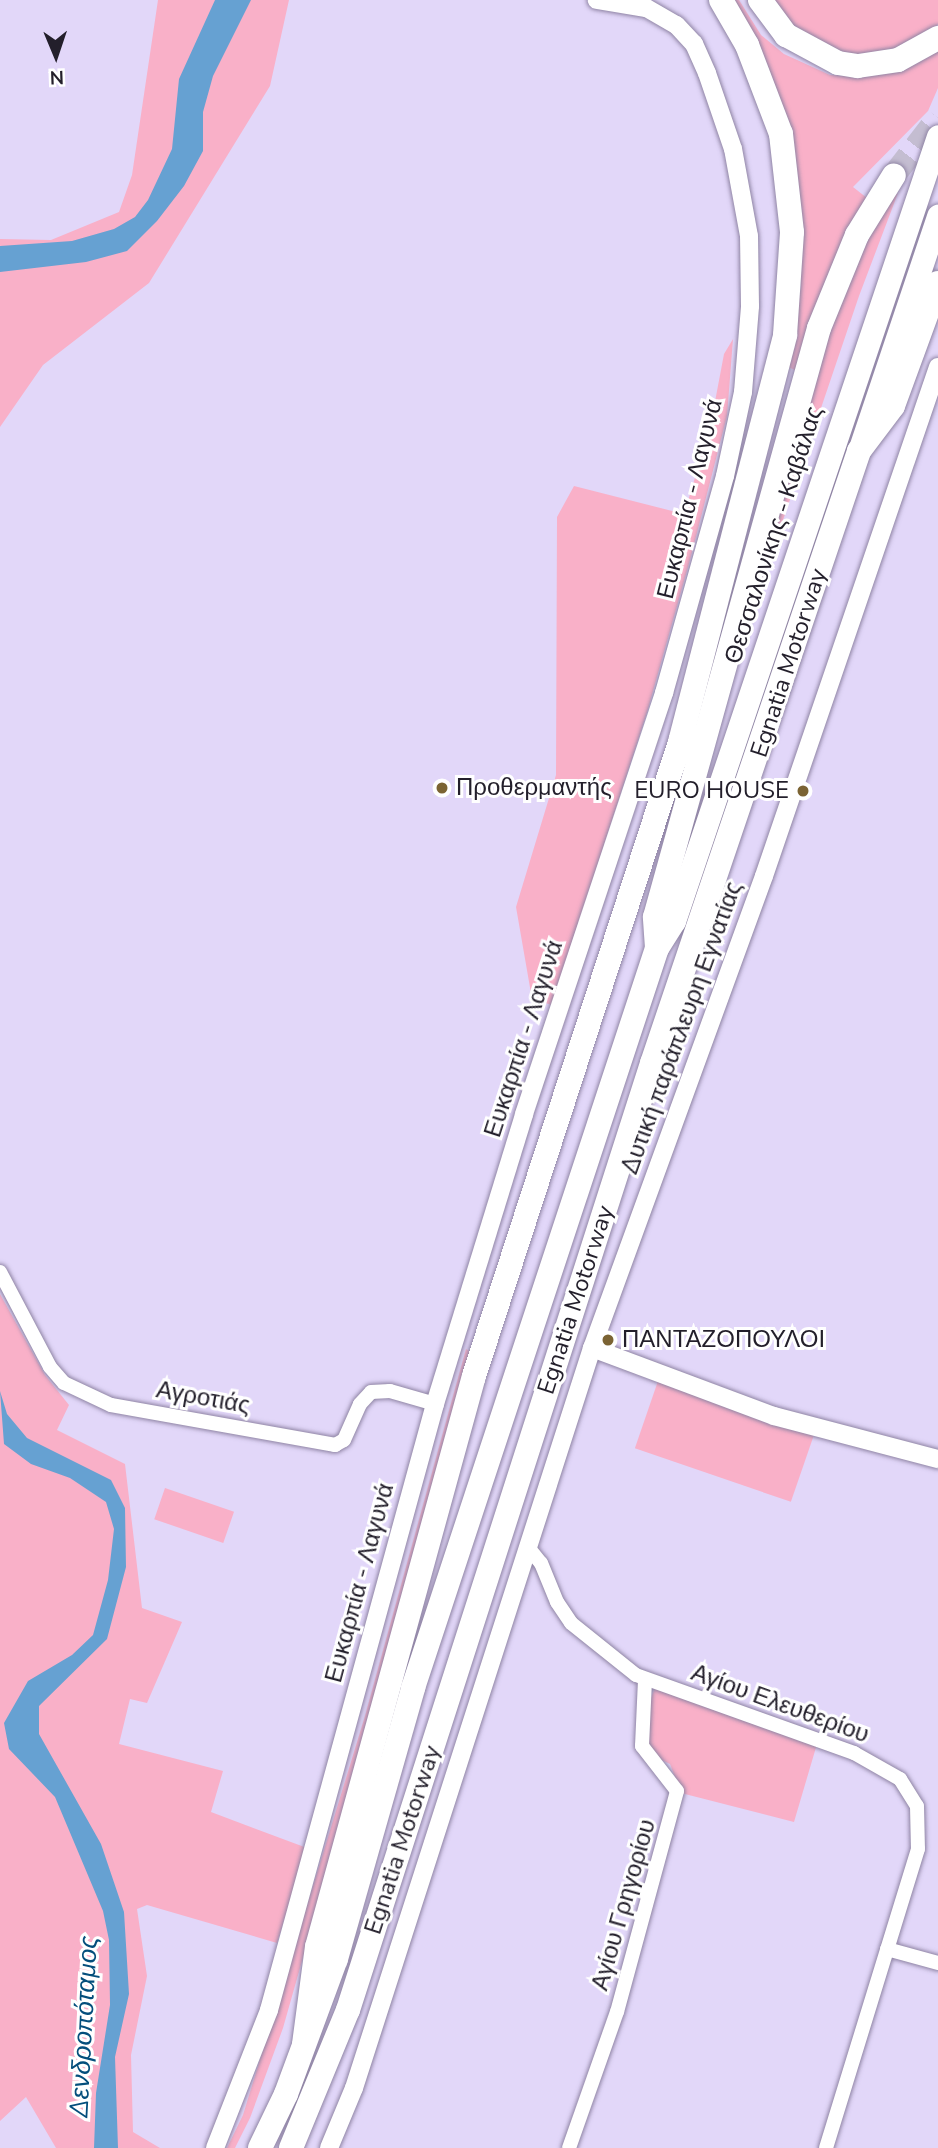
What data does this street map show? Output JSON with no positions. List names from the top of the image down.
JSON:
{
  "streets": {
    "highway": ["Θεσσαλονίκης - Καβάλας", "Egnatia Motorway"],
    "street": [
      "Ευκαρπία - Λαγυνά",
      "Δυτική παράπλευρη Εγνατίας",
      "Αγροτιάς",
      "Αγίου Ελευθερίου",
      "Αγίου Γρηγορίου"
    ]
  },
  "crossings": [
    ["Ευκαρπία - Λαγυνά", "Αγροτιάς"],
    ["Θεσσαλονίκης - Καβάλας", "Egnatia Motorway"],
    ["Δυτική παράπλευρη Εγνατίας", "Αγίου Ελευθερίου"],
    ["Αγίου Ελευθερίου", "Αγίου Γρηγορίου"]
  ],
  "water": ["Δενδροπόταμος"],
  "places": ["Προθερμαντής", "EURO HOUSE", "ΠΑΝΤΑΖΟΠΟΥΛΟΙ"],
  "north": "bottom"
}
